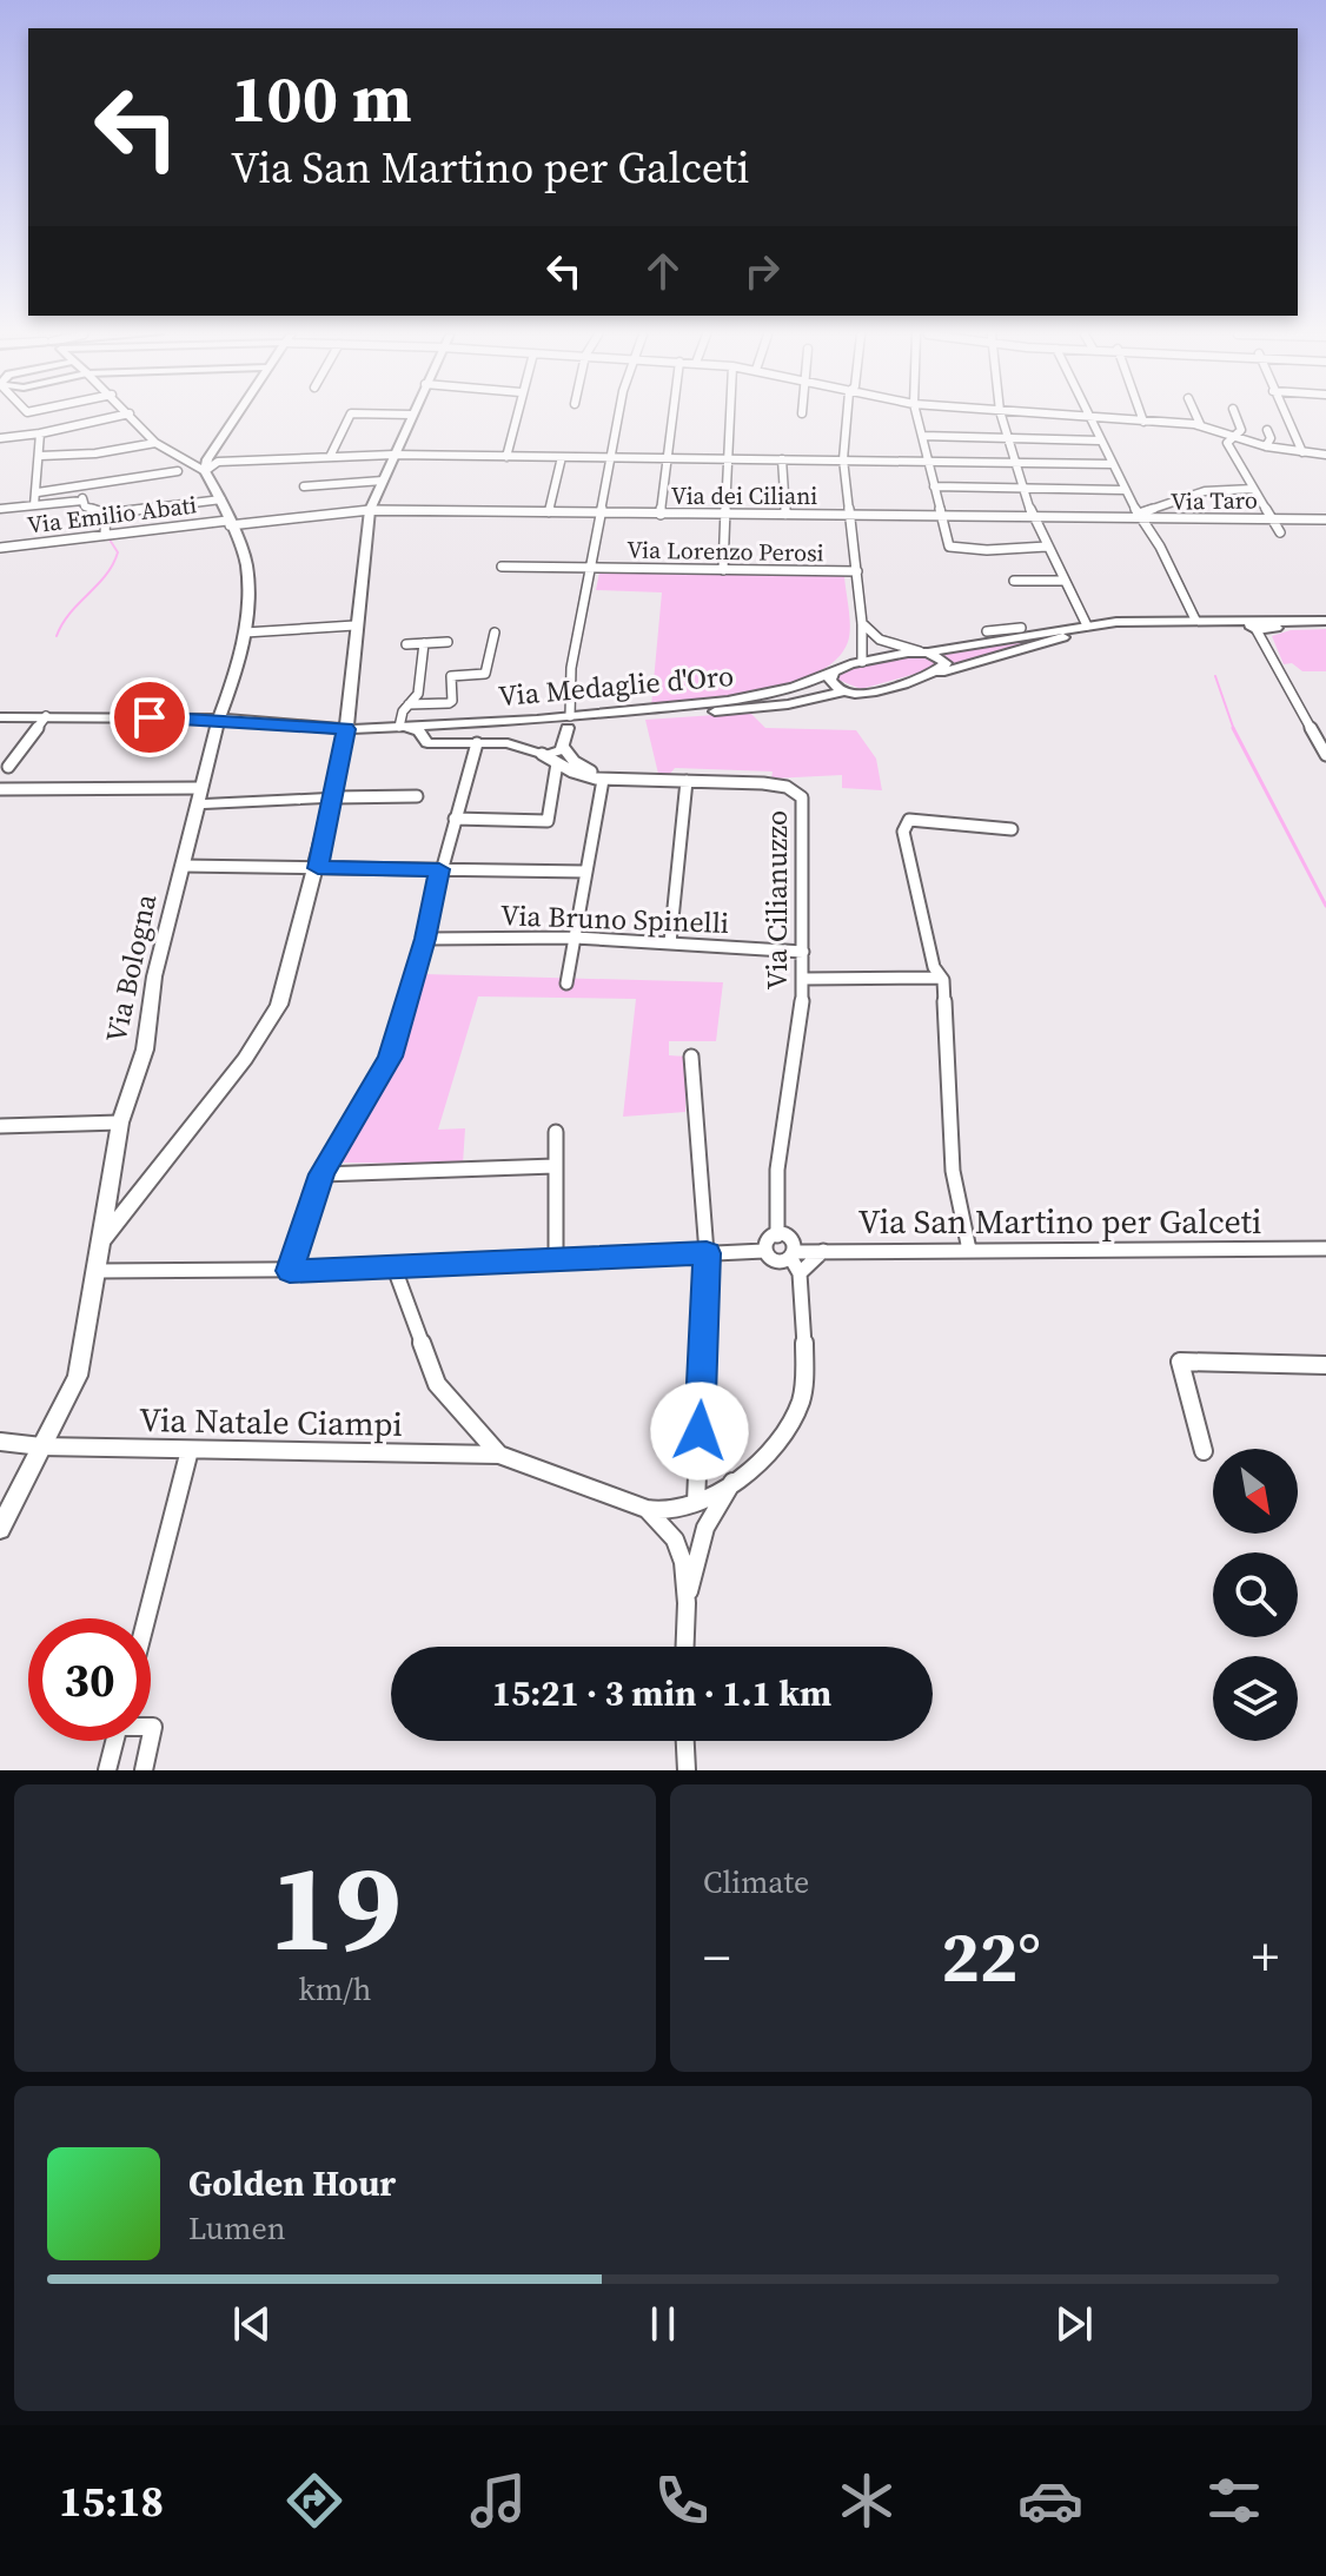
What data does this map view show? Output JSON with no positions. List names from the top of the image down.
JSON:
{
  "streets": {
    "street": [
      "Via dei Ciliani",
      "Via Taro",
      "Via Emilio Abati",
      "Via Lorenzo Perosi",
      "Via Medaglie d'Oro",
      "Via Cilianuzzo",
      "Via Bruno Spinelli",
      "Via Bologna",
      "Via San Martino per Galceti",
      "Via Natale Ciampi"
    ]
  },
  "crossings": [
    ["Via dei Ciliani", "Via Taro"],
    ["Via dei Ciliani", "Via Emilio Abati"],
    ["Via dei Ciliani", "Via Bologna"],
    ["Via Emilio Abati", "Via Bologna"],
    ["Via Cilianuzzo", "Via Bruno Spinelli"],
    ["Via Cilianuzzo", "Via San Martino per Galceti"],
    ["Via Bologna", "Via Natale Ciampi"]
  ],
  "north": "bottom right",
  "page": {
    "turn": ["100 m", "Via San Martino per Galceti"],
    "limit": "30",
    "trip": "15:21 · 3 min · 1.1 km",
    "tile": [
      ["19", "km/h"],
      "Climate"
    ],
    "heat": ["−", "22°", "+"],
    "song": ["Golden Hour", "Lumen"],
    "tabs": "15:18"
  }
}
